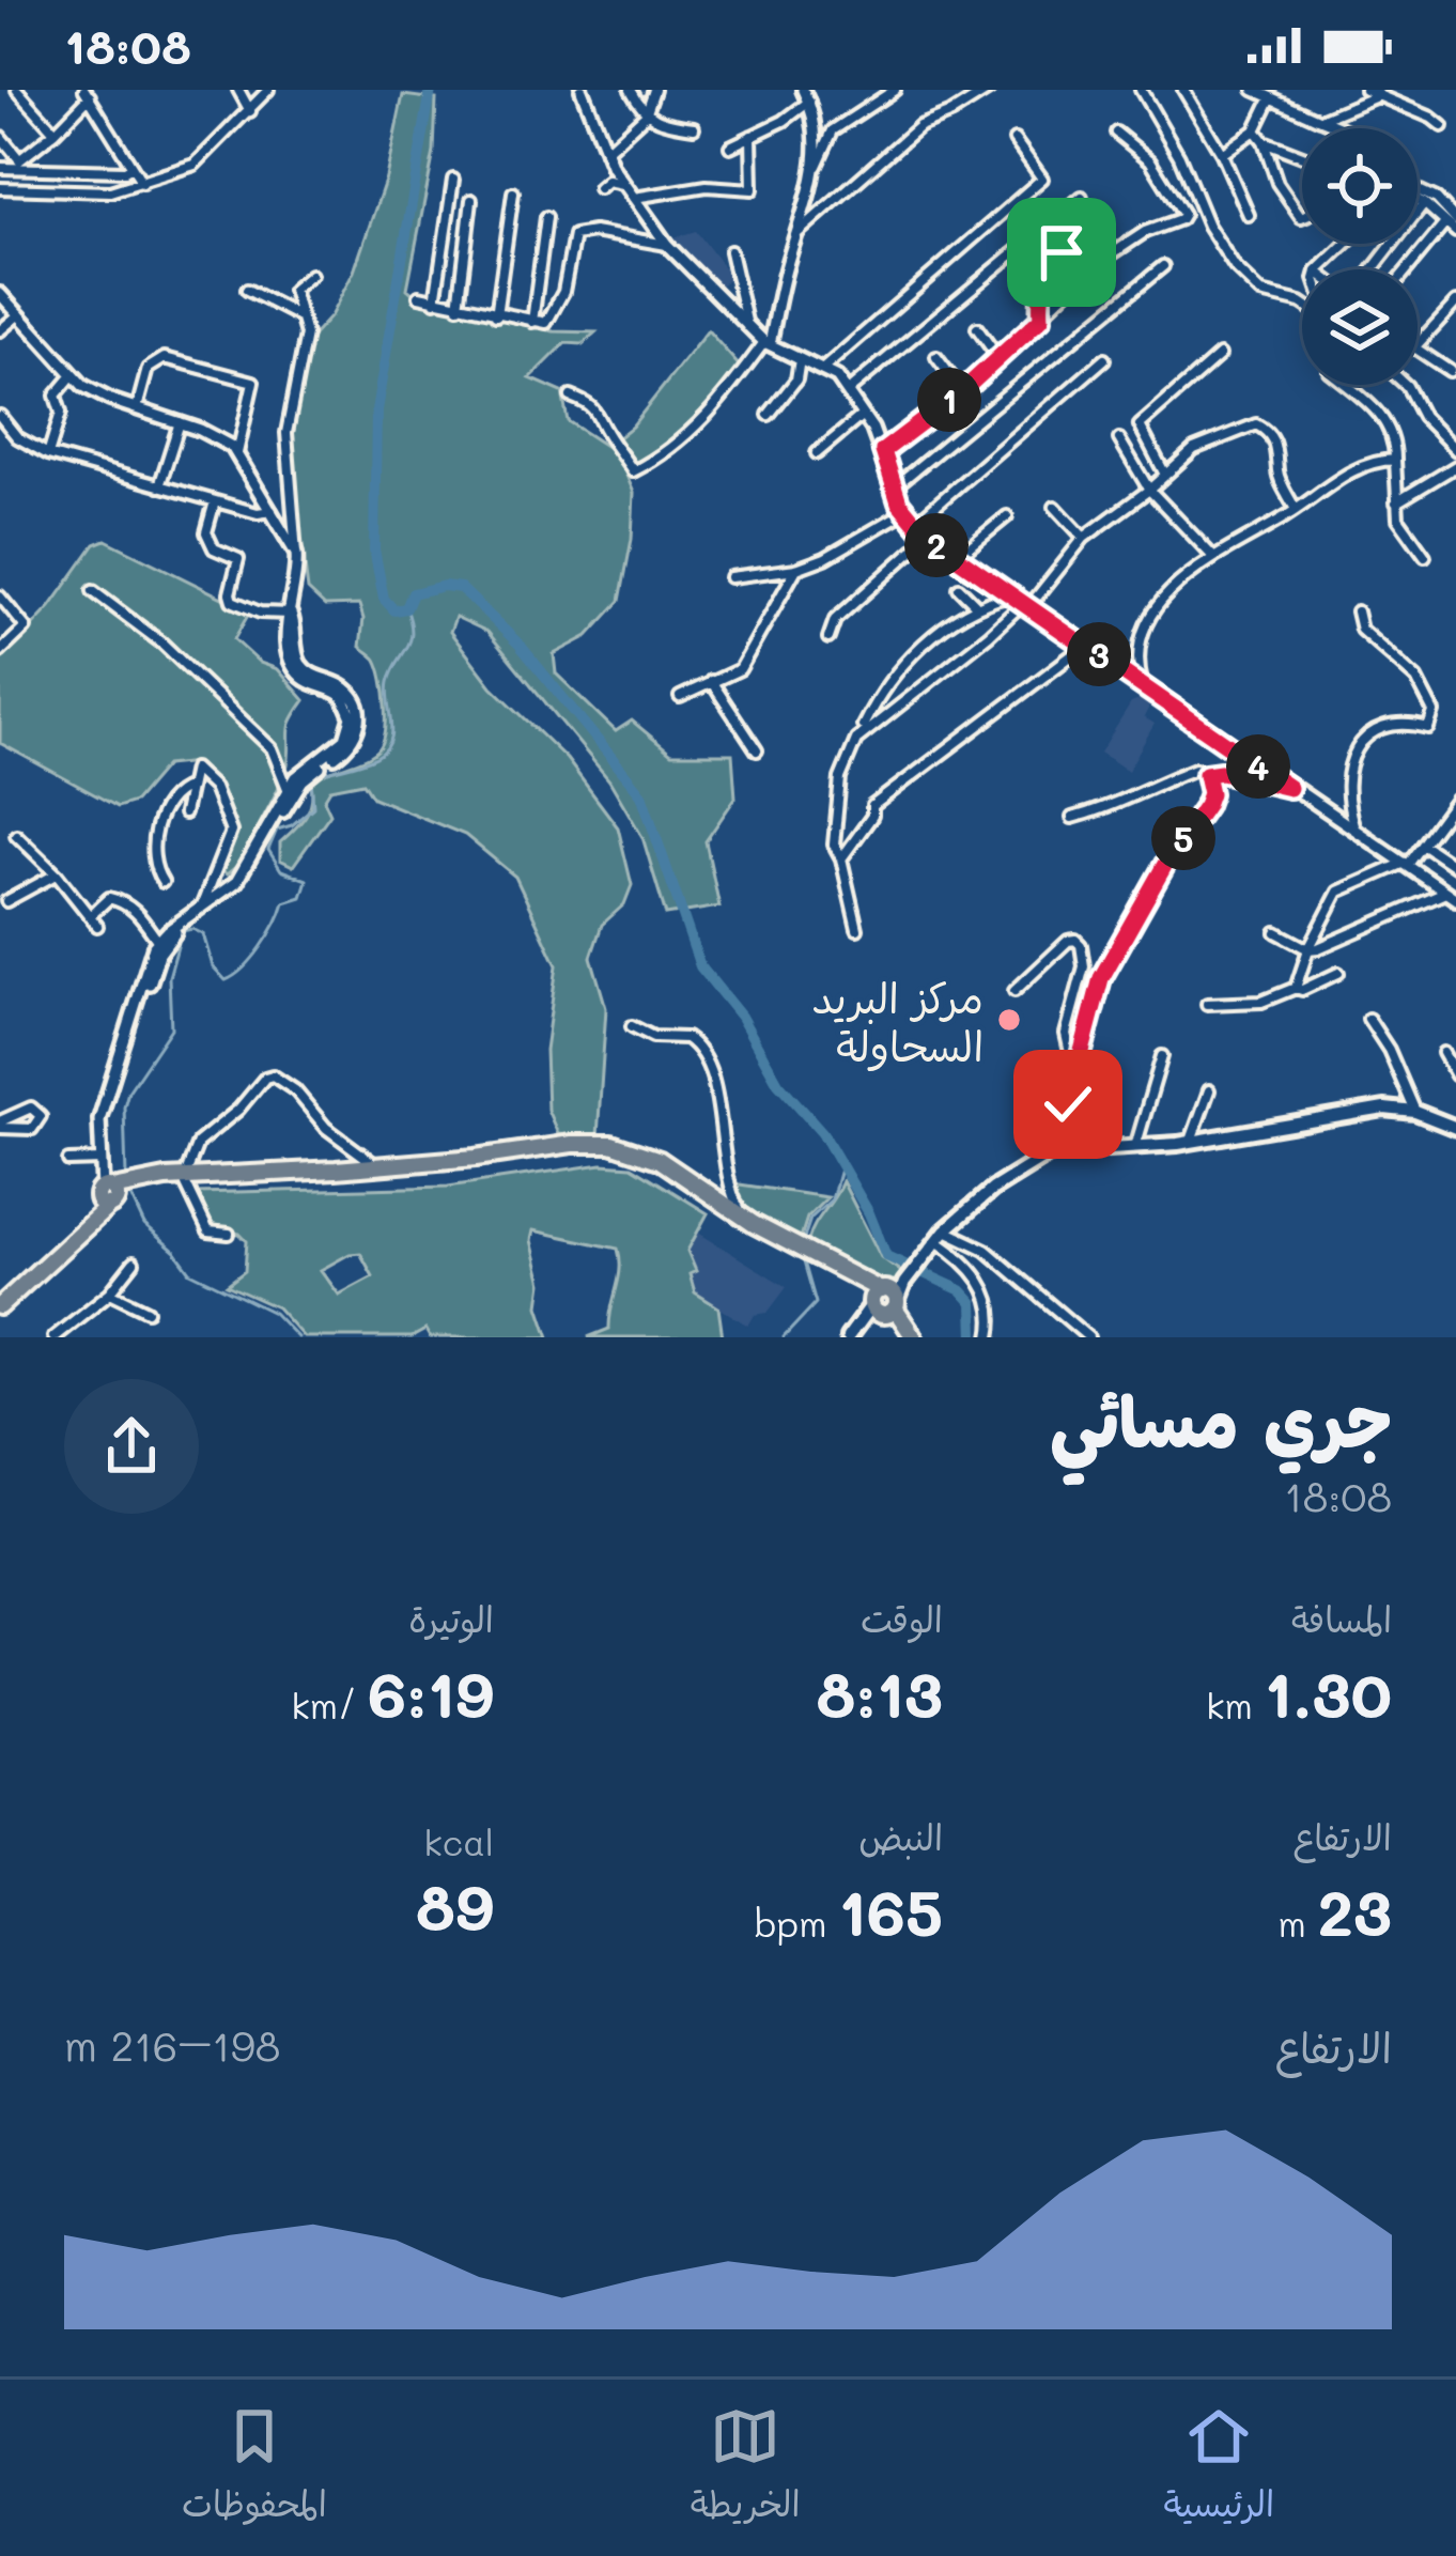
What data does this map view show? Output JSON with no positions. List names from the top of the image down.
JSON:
{
  "places": ["مركز البريد السحاولة"],
  "page": {
    "status": "18:08",
    "pins": [
      "1",
      "2",
      "3",
      "4",
      "5"
    ],
    "heading": ["جري مسائي", "18:08"],
    "stats": [
      ["المسافة", "1.30 km"],
      ["الوقت", "8:13"],
      ["الوتيرة", "6:19 /km"],
      ["الارتفاع", "23 m"],
      ["النبض", "165 bpm"],
      ["kcal", "89"]
    ],
    "chart": ["الارتفاع", "198–216 m"],
    "tabs": ["الرئيسية", "الخريطة", "المحفوظات"]
  }
}
